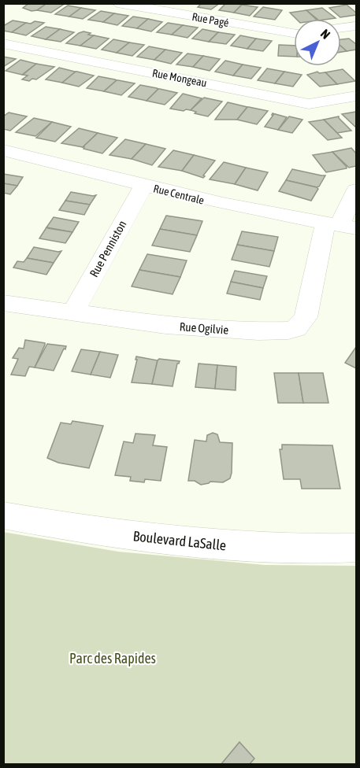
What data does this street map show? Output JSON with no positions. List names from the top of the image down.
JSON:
{
  "streets": {
    "street": [
      "Rue Pagé",
      "Rue Mongeau",
      "Rue Centrale",
      "Rue Penniston",
      "Rue Ogilvie",
      "Boulevard LaSalle"
    ]
  },
  "crossings": [
    ["Rue Centrale", "Rue Penniston"],
    ["Rue Centrale", "Rue Ogilvie"],
    ["Rue Penniston", "Rue Ogilvie"]
  ],
  "parks": ["Parc des Rapides"],
  "north": "top right"
}
